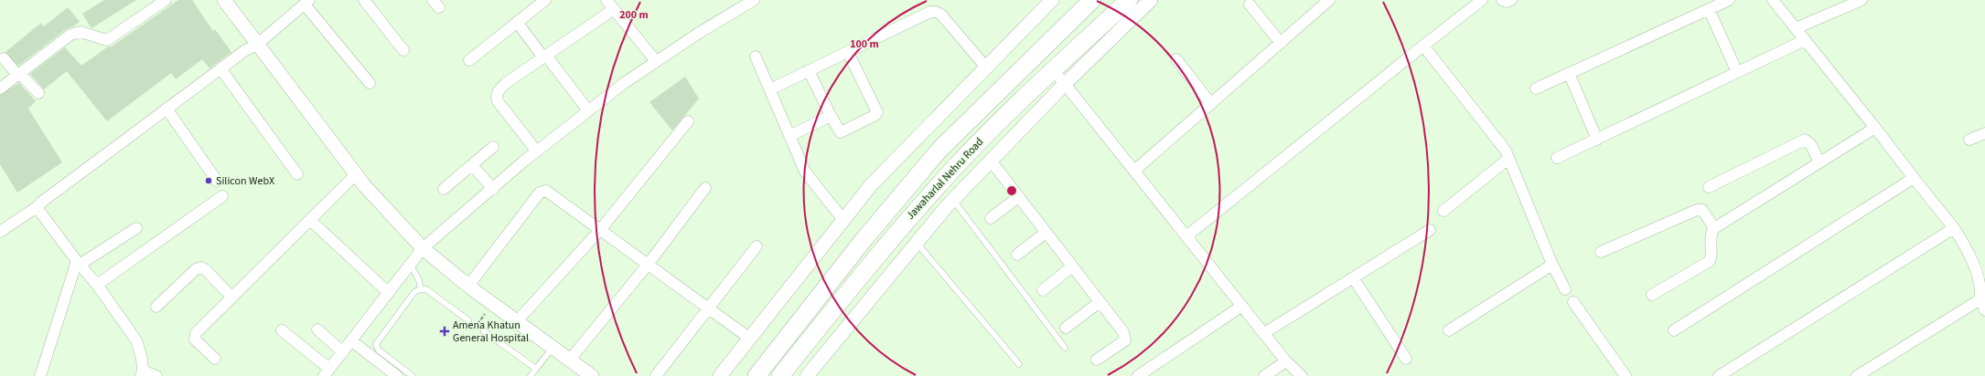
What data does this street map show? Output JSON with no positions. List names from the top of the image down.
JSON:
{
  "streets": {
    "main road": ["Jawaharlal Nehru Road"]
  },
  "places": {
    "other": ["Silicon WebX"],
    "health": ["Amena Khatun General Hospital"]
  },
  "rings": ["200 m", "100 m"]
}
